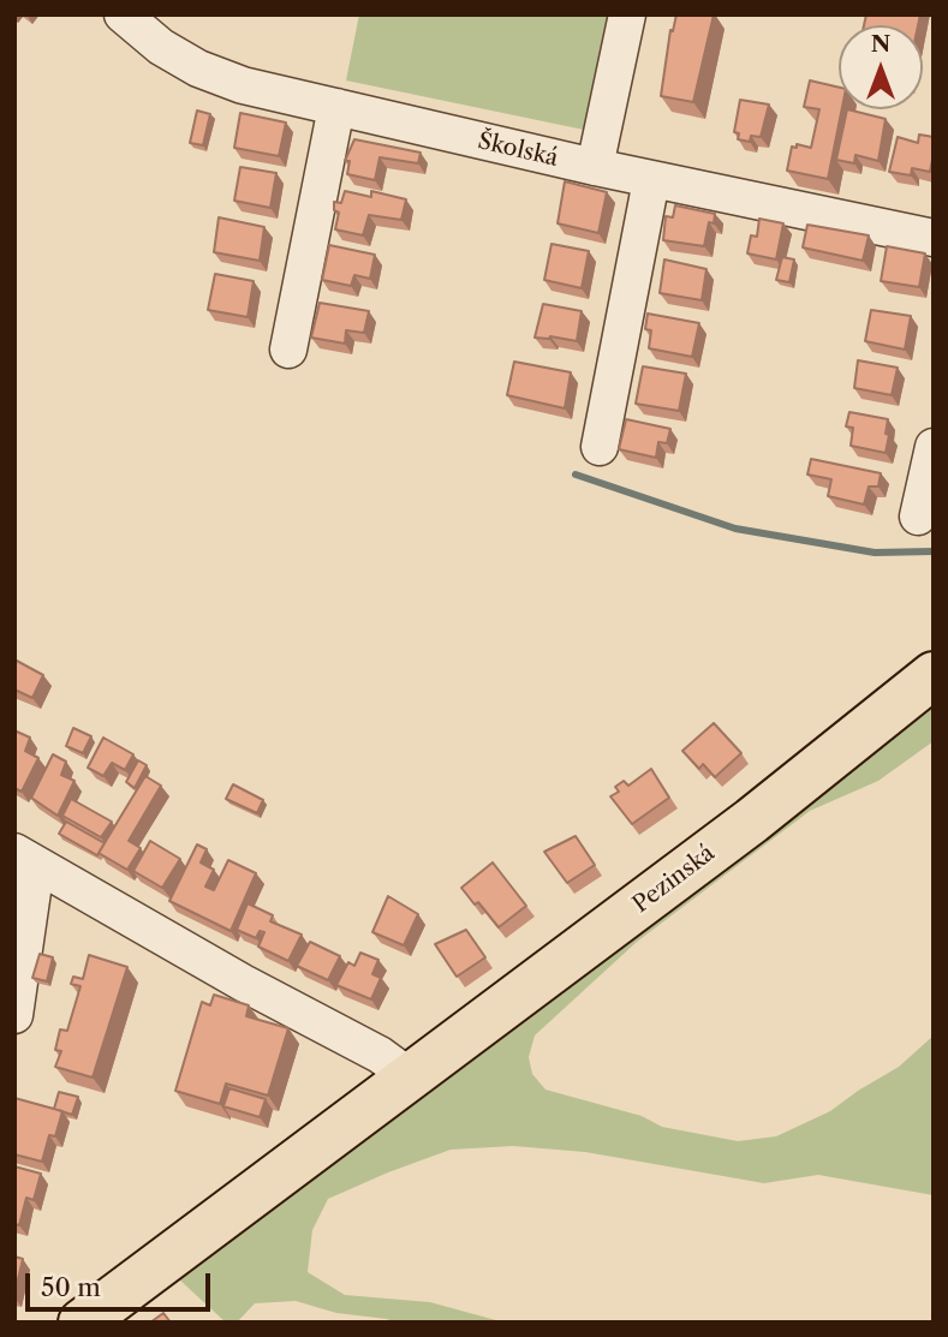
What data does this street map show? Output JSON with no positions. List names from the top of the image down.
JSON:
{
  "streets": {
    "main road": ["Pezinská"],
    "street": ["Školská"]
  },
  "scale_bar": "50 m",
  "north": "top"
}
